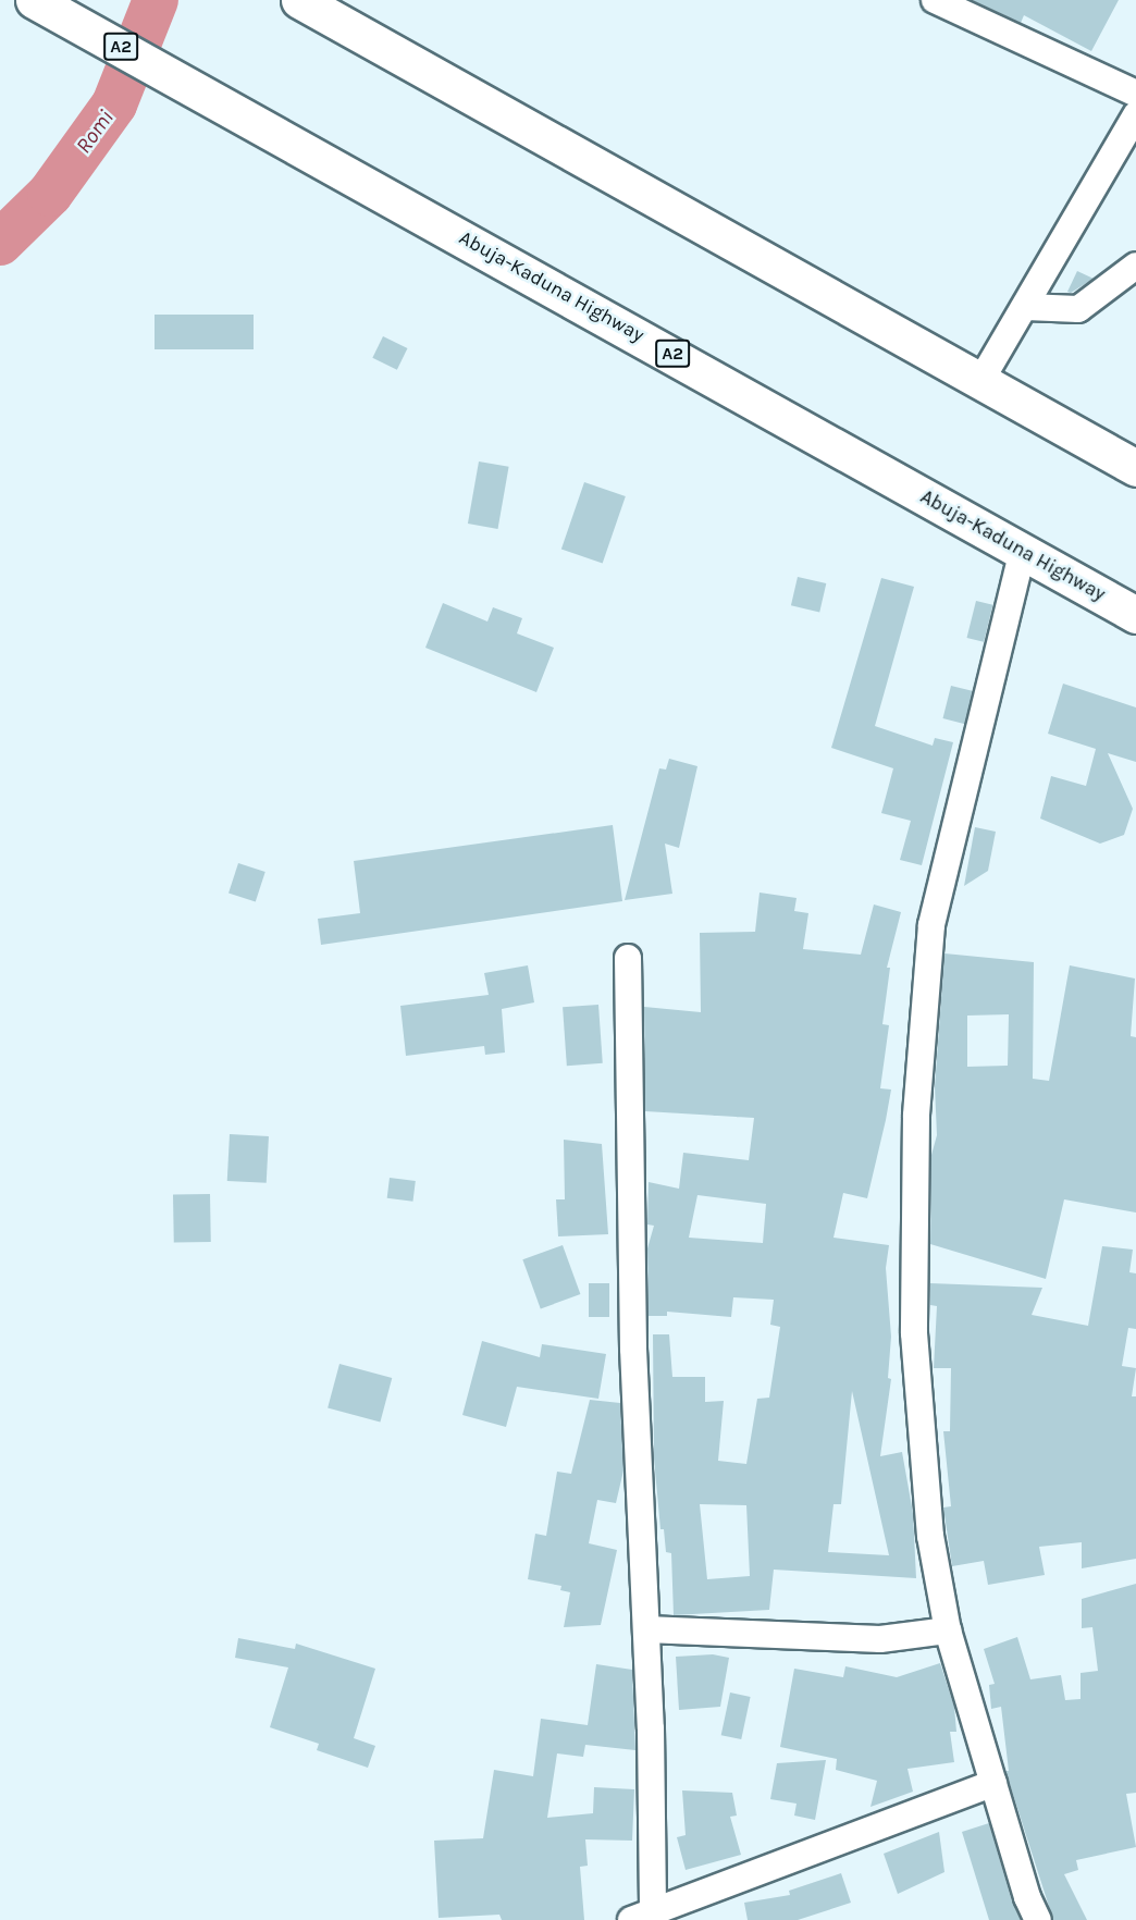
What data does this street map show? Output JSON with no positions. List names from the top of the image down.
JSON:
{
  "streets": {
    "highway": ["A2", "Abuja-Kaduna Highway"]
  },
  "water": ["Romi"]
}
